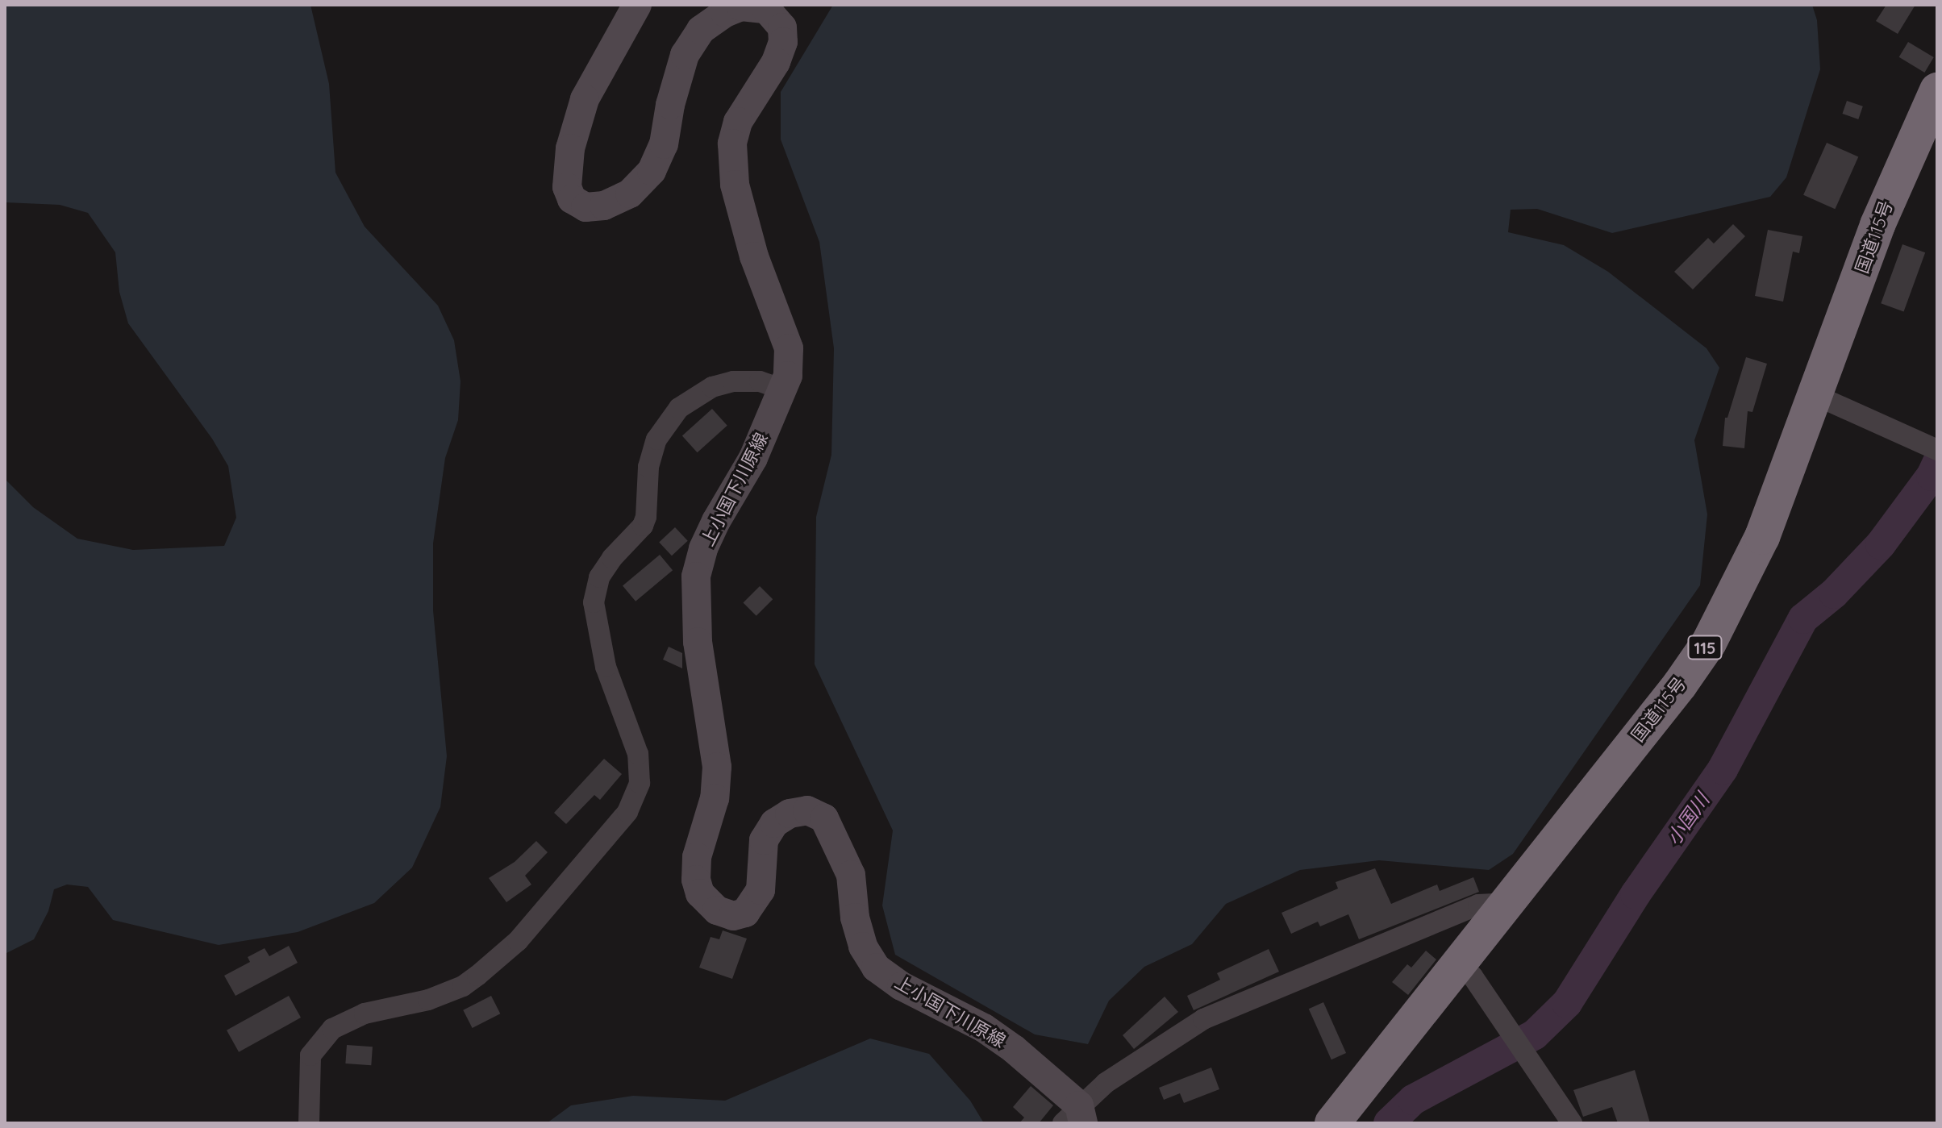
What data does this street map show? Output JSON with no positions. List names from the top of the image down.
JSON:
{
  "streets": {
    "highway": ["国道115号", "115"],
    "main road": ["上小国下川原線"]
  },
  "water": ["小国川"]
}
